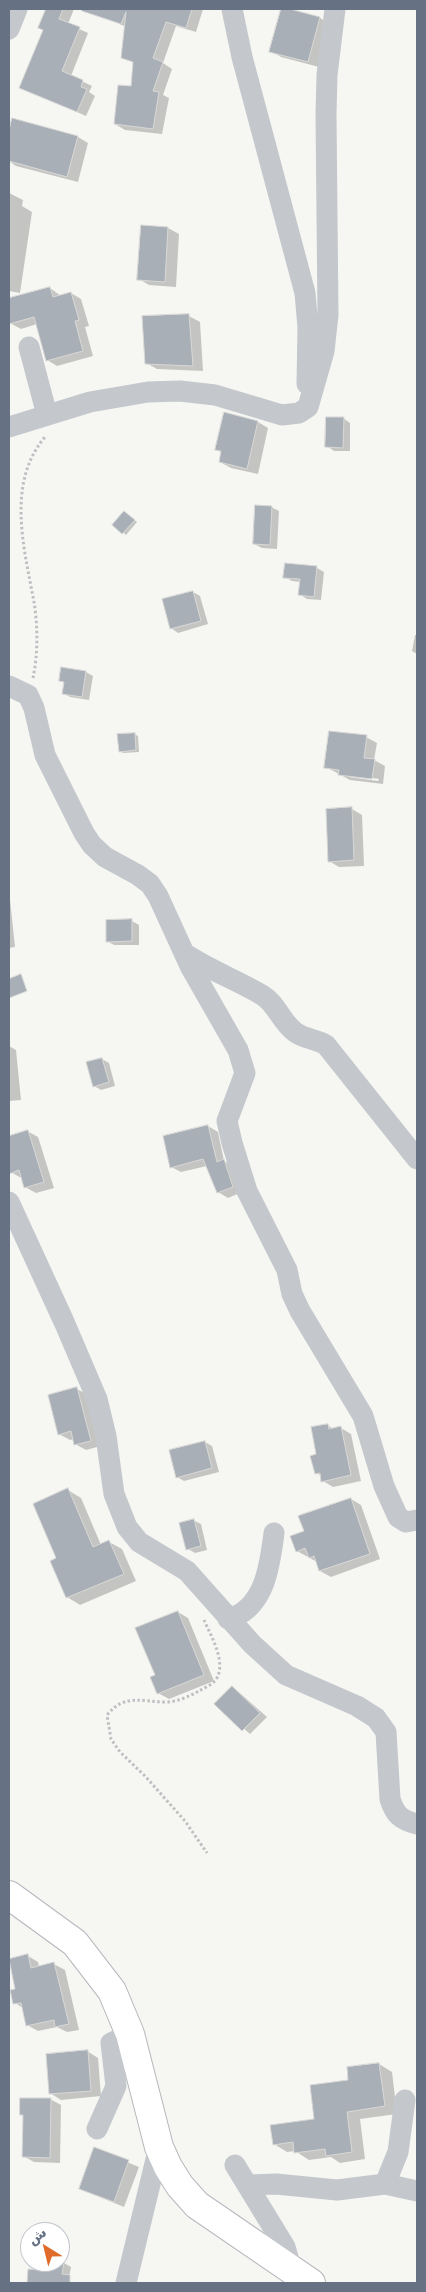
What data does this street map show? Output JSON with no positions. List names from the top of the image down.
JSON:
{
  "north": "top left"
}
